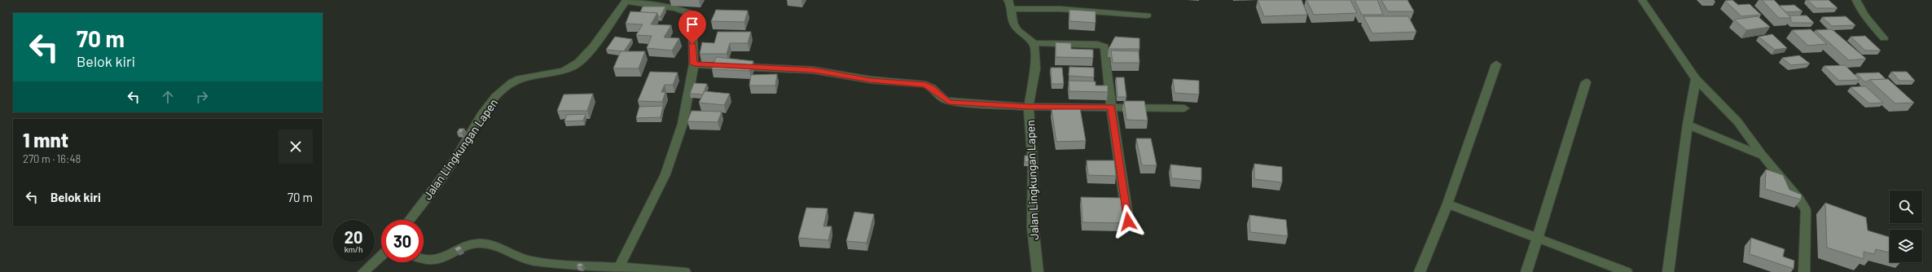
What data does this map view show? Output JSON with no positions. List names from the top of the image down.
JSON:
{
  "streets": {
    "street": ["Jalan Lingkungan Lapen"]
  },
  "page": {
    "turn": ["70 m", "Belok kiri"],
    "heading": ["1 mnt", "270 m · 16:48"],
    "list": [
      {
        "name": "Belok kiri",
        "value": "70 m"
      }
    ],
    "speed": "20 km/h",
    "limit": "30"
  }
}
